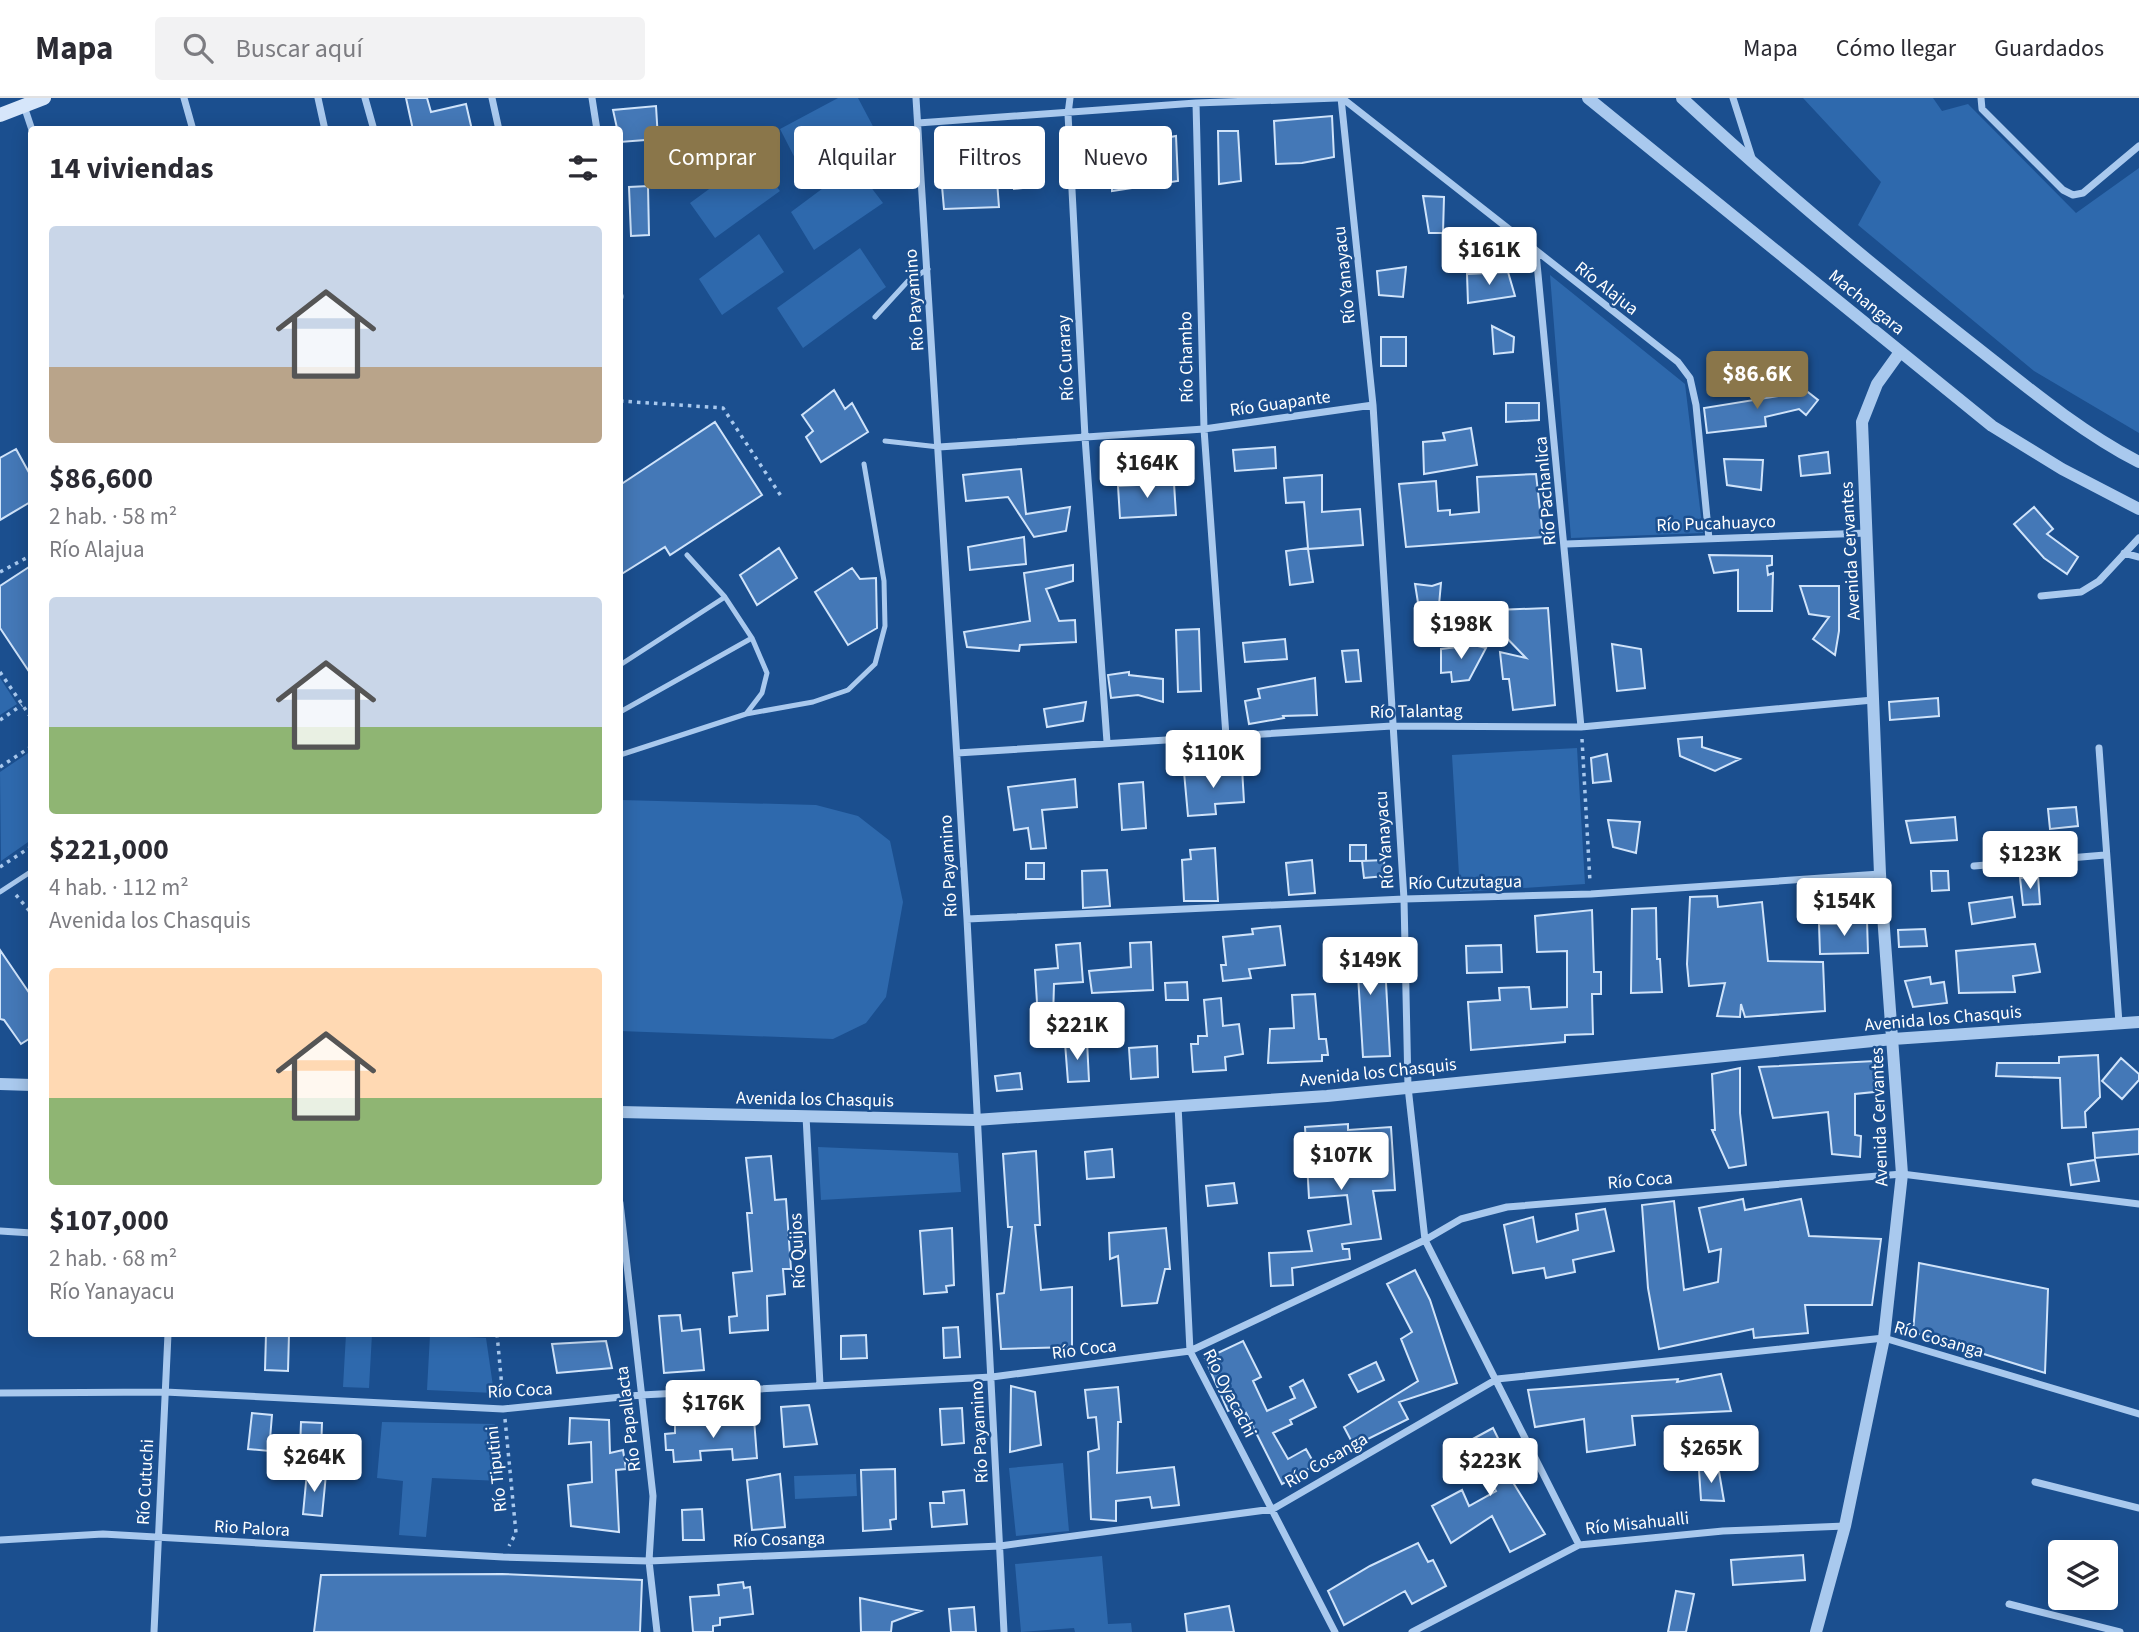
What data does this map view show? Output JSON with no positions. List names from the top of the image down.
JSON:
{
  "streets": {
    "street": [
      "Río Yanayacu",
      "Río Alajua",
      "Río Payamino",
      "Machangara",
      "Río Chambo",
      "Río Curaray",
      "Río Guapante",
      "Río Pachanlica",
      "Río Pucahuayco",
      "Avenida Cervantes",
      "Río Talantag",
      "Río Cutzutagua",
      "Avenida los Chasquis",
      "Río Coca",
      "Río Quijos",
      "Río Cosanga",
      "Río Oyacachi",
      "Río Papallacta",
      "Río Cutuchi",
      "Río Misahualli",
      "Rio Palora"
    ],
    "path": ["Río Tiputini"]
  },
  "crossings": [
    ["Río Yanayacu", "Río Alajua"],
    ["Río Yanayacu", "Río Guapante"],
    ["Río Yanayacu", "Río Talantag"],
    ["Río Yanayacu", "Río Cutzutagua"],
    ["Río Yanayacu", "Avenida los Chasquis"],
    ["Río Yanayacu", "Río Coca"],
    ["Río Yanayacu", "Río Cosanga"],
    ["Río Yanayacu", "Río Misahualli"],
    ["Río Alajua", "Río Pachanlica"],
    ["Río Alajua", "Río Pucahuayco"],
    ["Río Payamino", "Río Guapante"],
    ["Río Payamino", "Río Talantag"],
    ["Río Payamino", "Río Cutzutagua"],
    ["Río Payamino", "Avenida los Chasquis"],
    ["Río Payamino", "Río Coca"],
    ["Río Payamino", "Río Cosanga"],
    ["Machangara", "Avenida Cervantes"],
    ["Río Chambo", "Río Guapante"],
    ["Río Chambo", "Río Talantag"],
    ["Río Curaray", "Río Guapante"],
    ["Río Curaray", "Río Talantag"],
    ["Río Pachanlica", "Río Pucahuayco"],
    ["Río Pachanlica", "Río Talantag"],
    ["Río Pucahuayco", "Avenida Cervantes"],
    ["Avenida Cervantes", "Río Talantag"],
    ["Avenida Cervantes", "Río Cutzutagua"],
    ["Avenida Cervantes", "Avenida los Chasquis"],
    ["Avenida Cervantes", "Río Coca"],
    ["Avenida Cervantes", "Río Cosanga"],
    ["Avenida Cervantes", "Río Misahualli"],
    ["Avenida los Chasquis", "Río Quijos"],
    ["Avenida los Chasquis", "Río Oyacachi"],
    ["Río Coca", "Río Quijos"],
    ["Río Coca", "Río Oyacachi"],
    ["Río Coca", "Río Papallacta"],
    ["Río Coca", "Río Tiputini"],
    ["Río Coca", "Río Cutuchi"],
    ["Río Cosanga", "Río Oyacachi"],
    ["Río Cosanga", "Río Papallacta"],
    ["Río Cosanga", "Río Tiputini"],
    ["Río Cosanga", "Rio Palora"],
    ["Río Tiputini", "Rio Palora"],
    ["Río Cutuchi", "Rio Palora"]
  ],
  "page": {
    "header": "Mapa",
    "search": "Buscar aquí",
    "nav": ["Mapa", "Cómo llegar", "Guardados"],
    "chip": [
      "Comprar",
      "Alquilar",
      "Filtros",
      "Nuevo"
    ],
    "heading": "14 viviendas",
    "list": [
      {
        "name": "$86,600",
        "note": "2 hab. · 58 m² · Río Alajua"
      },
      {
        "name": "$221,000",
        "note": "4 hab. · 112 m² · Avenida los Chasquis"
      },
      {
        "name": "$107,000",
        "note": "2 hab. · 68 m² · Río Yanayacu"
      }
    ],
    "price": [
      "$161K",
      "$86.6K",
      "$164K",
      "$198K",
      "$110K",
      "$123K",
      "$154K",
      "$149K",
      "$221K",
      "$107K",
      "$176K",
      "$265K",
      "$264K",
      "$223K"
    ]
  }
}
